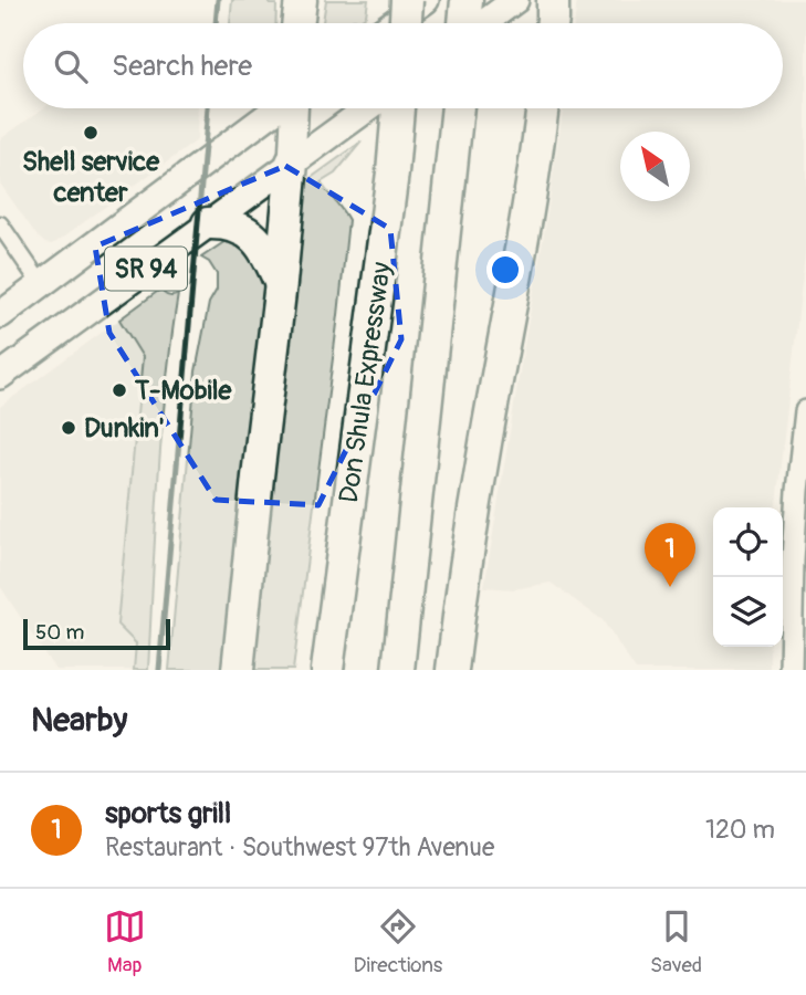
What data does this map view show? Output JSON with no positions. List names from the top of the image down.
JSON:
{
  "streets": {
    "highway": ["Don Shula Expressway"],
    "main road": ["SR 94"]
  },
  "places": ["Shell service center", "T-Mobile", "Dunkin'"],
  "scale_bar": "50 m",
  "north": "top left",
  "page": {
    "search": "Search here",
    "pins": "1",
    "scale": "50 m",
    "heading": "Nearby",
    "list": [
      {
        "mark": "1",
        "name": "sports grill",
        "note": "Restaurant · Southwest 97th Avenue",
        "value": "120 m"
      }
    ],
    "nav": ["Map", "Directions", "Saved"]
  }
}
